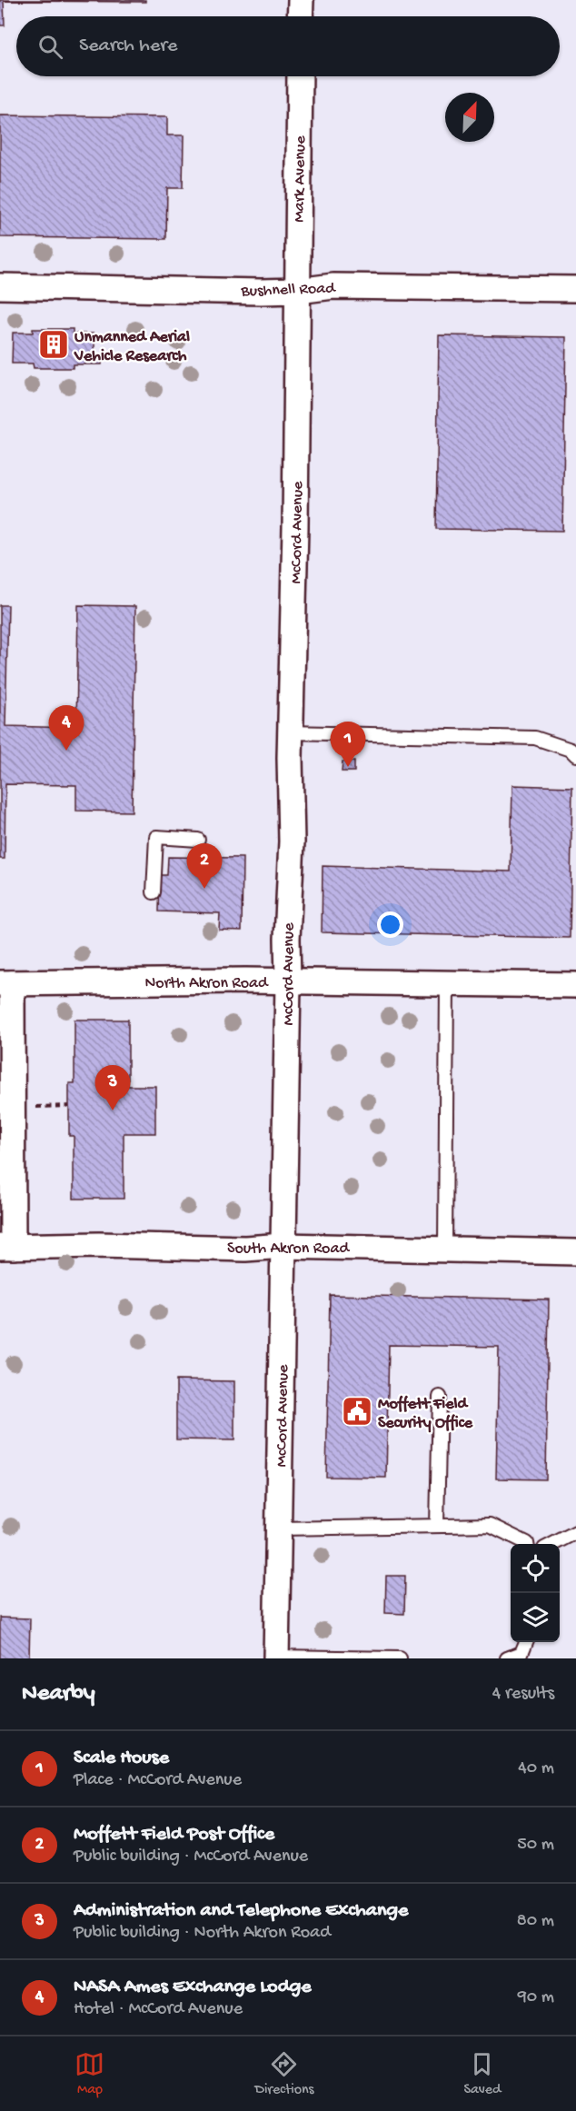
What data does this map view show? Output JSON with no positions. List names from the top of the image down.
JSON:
{
  "streets": {
    "street": [
      "Mark Avenue",
      "Bushnell Road",
      "McCord Avenue",
      "North Akron Road",
      "South Akron Road"
    ]
  },
  "crossings": [
    ["Mark Avenue", "Bushnell Road"],
    ["Mark Avenue", "McCord Avenue"],
    ["Bushnell Road", "McCord Avenue"],
    ["McCord Avenue", "North Akron Road"],
    ["McCord Avenue", "South Akron Road"]
  ],
  "places": {
    "building": ["Unmanned Aerial Vehicle Research"],
    "public building": ["Moffett Field Security Office"]
  },
  "north": "top right",
  "page": {
    "search": "Search here",
    "pins": [
      "4",
      "1",
      "2",
      "3"
    ],
    "heading": ["Nearby", "4 results"],
    "list": [
      {
        "mark": "1",
        "name": "Scale House",
        "note": "Place · McCord Avenue",
        "value": "40 m"
      },
      {
        "mark": "2",
        "name": "Moffett Field Post Office",
        "note": "Public building · McCord Avenue",
        "value": "50 m"
      },
      {
        "mark": "3",
        "name": "Administration and Telephone Exchange",
        "note": "Public building · North Akron Road",
        "value": "80 m"
      },
      {
        "mark": "4",
        "name": "NASA Ames Exchange Lodge",
        "note": "Hotel · McCord Avenue",
        "value": "90 m"
      }
    ],
    "nav": ["Map", "Directions", "Saved"]
  }
}
